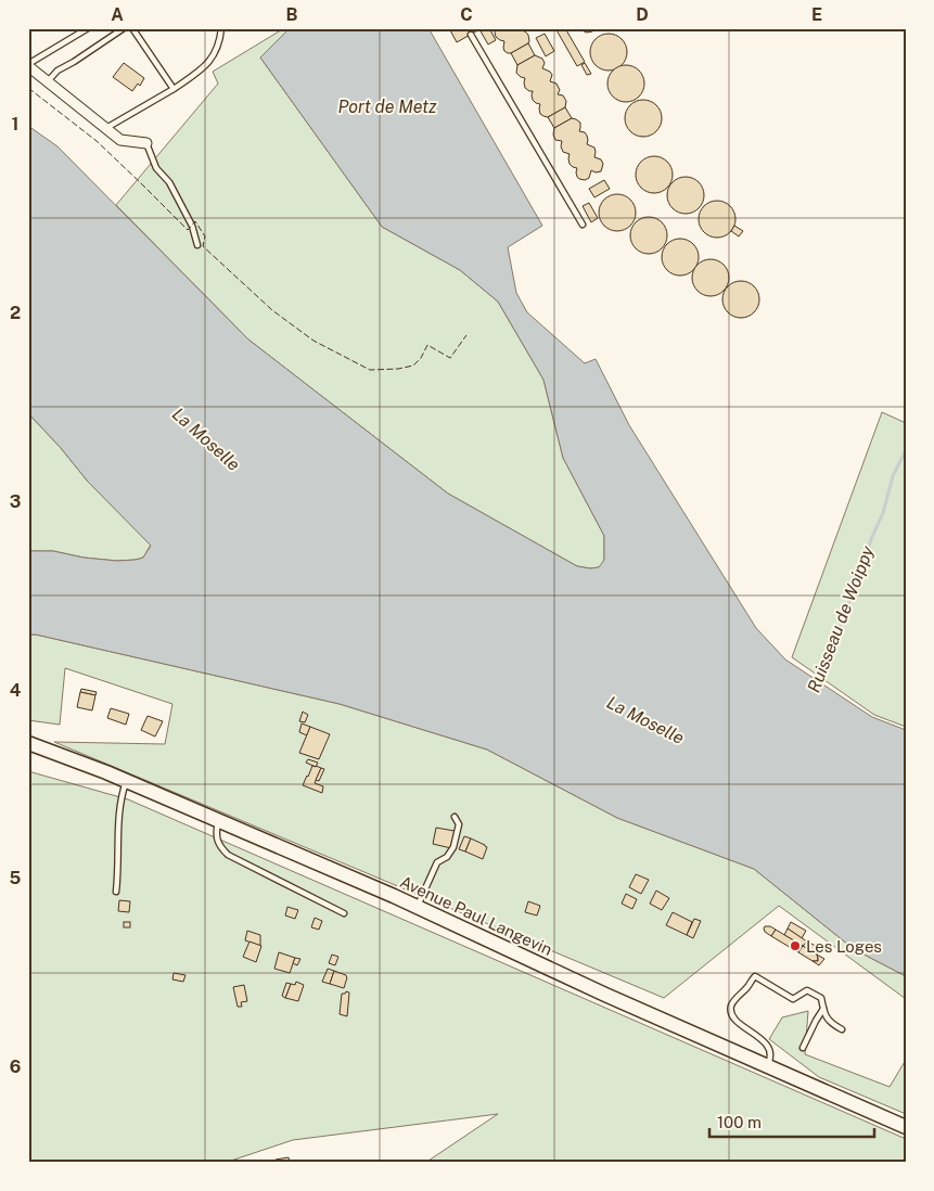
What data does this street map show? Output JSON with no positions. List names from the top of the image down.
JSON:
{
  "streets": {
    "main road": ["Avenue Paul Langevin"]
  },
  "water": ["Port de Metz", "La Moselle", "Ruisseau de Woippy"],
  "places": ["Les Loges"],
  "scale_bar": "100 m",
  "grid": {
    "columns": [
      "A",
      "B",
      "C",
      "D",
      "E"
    ],
    "rows": [
      "1",
      "2",
      "3",
      "4",
      "5",
      "6"
    ]
  }
}
